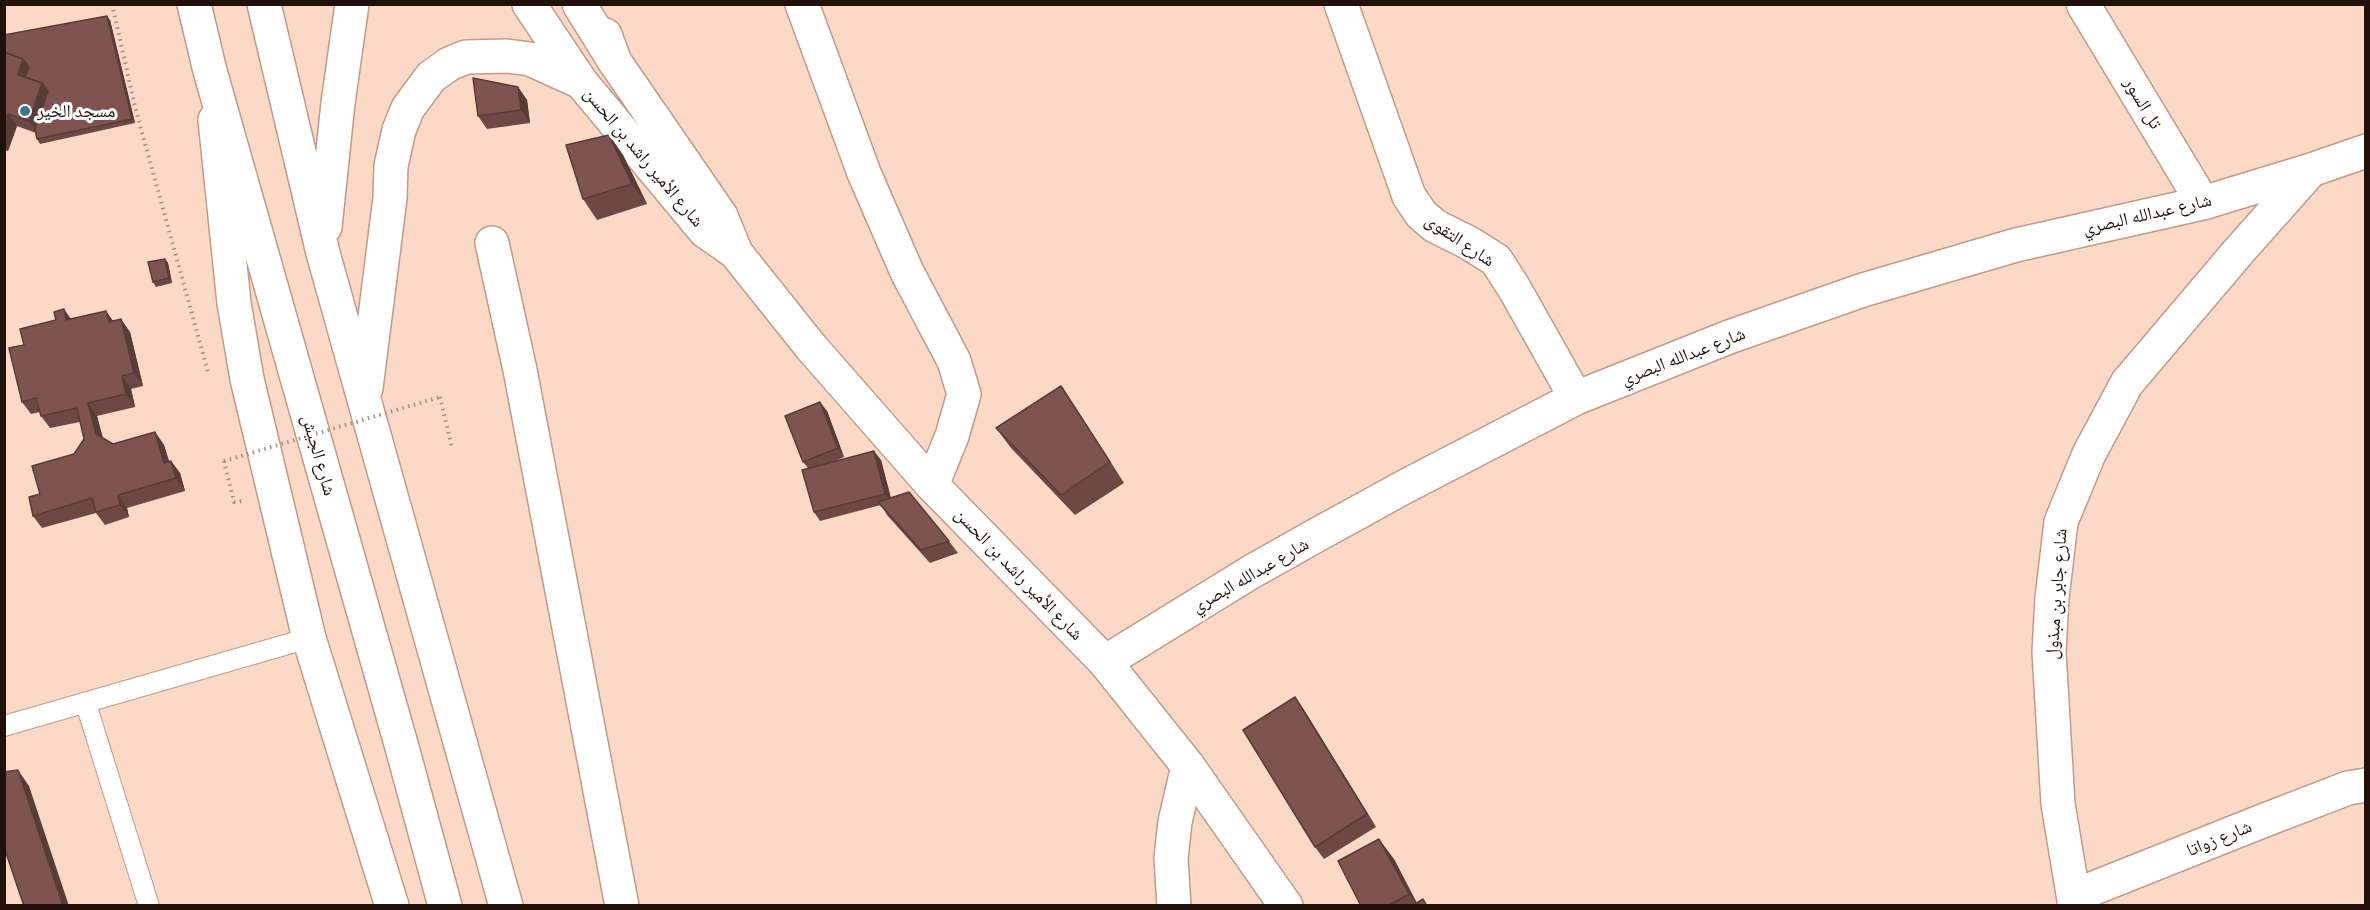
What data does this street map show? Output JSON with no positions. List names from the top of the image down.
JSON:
{
  "streets": {
    "main road": [
      "تل السور",
      "شارع الأمير راشد بن الحسن",
      "شارع عبدالله البصري",
      "شارع التقوى",
      "شارع الجيش",
      "شارع جابر بن مبذول",
      "شارع زواتا"
    ]
  },
  "crossings": [
    ["تل السور", "شارع عبدالله البصري"],
    ["شارع الأمير راشد بن الحسن", "شارع عبدالله البصري"],
    ["شارع عبدالله البصري", "شارع التقوى"],
    ["شارع عبدالله البصري", "شارع جابر بن مبذول"],
    ["شارع جابر بن مبذول", "شارع زواتا"]
  ],
  "places": ["مسجد الخير"]
}
